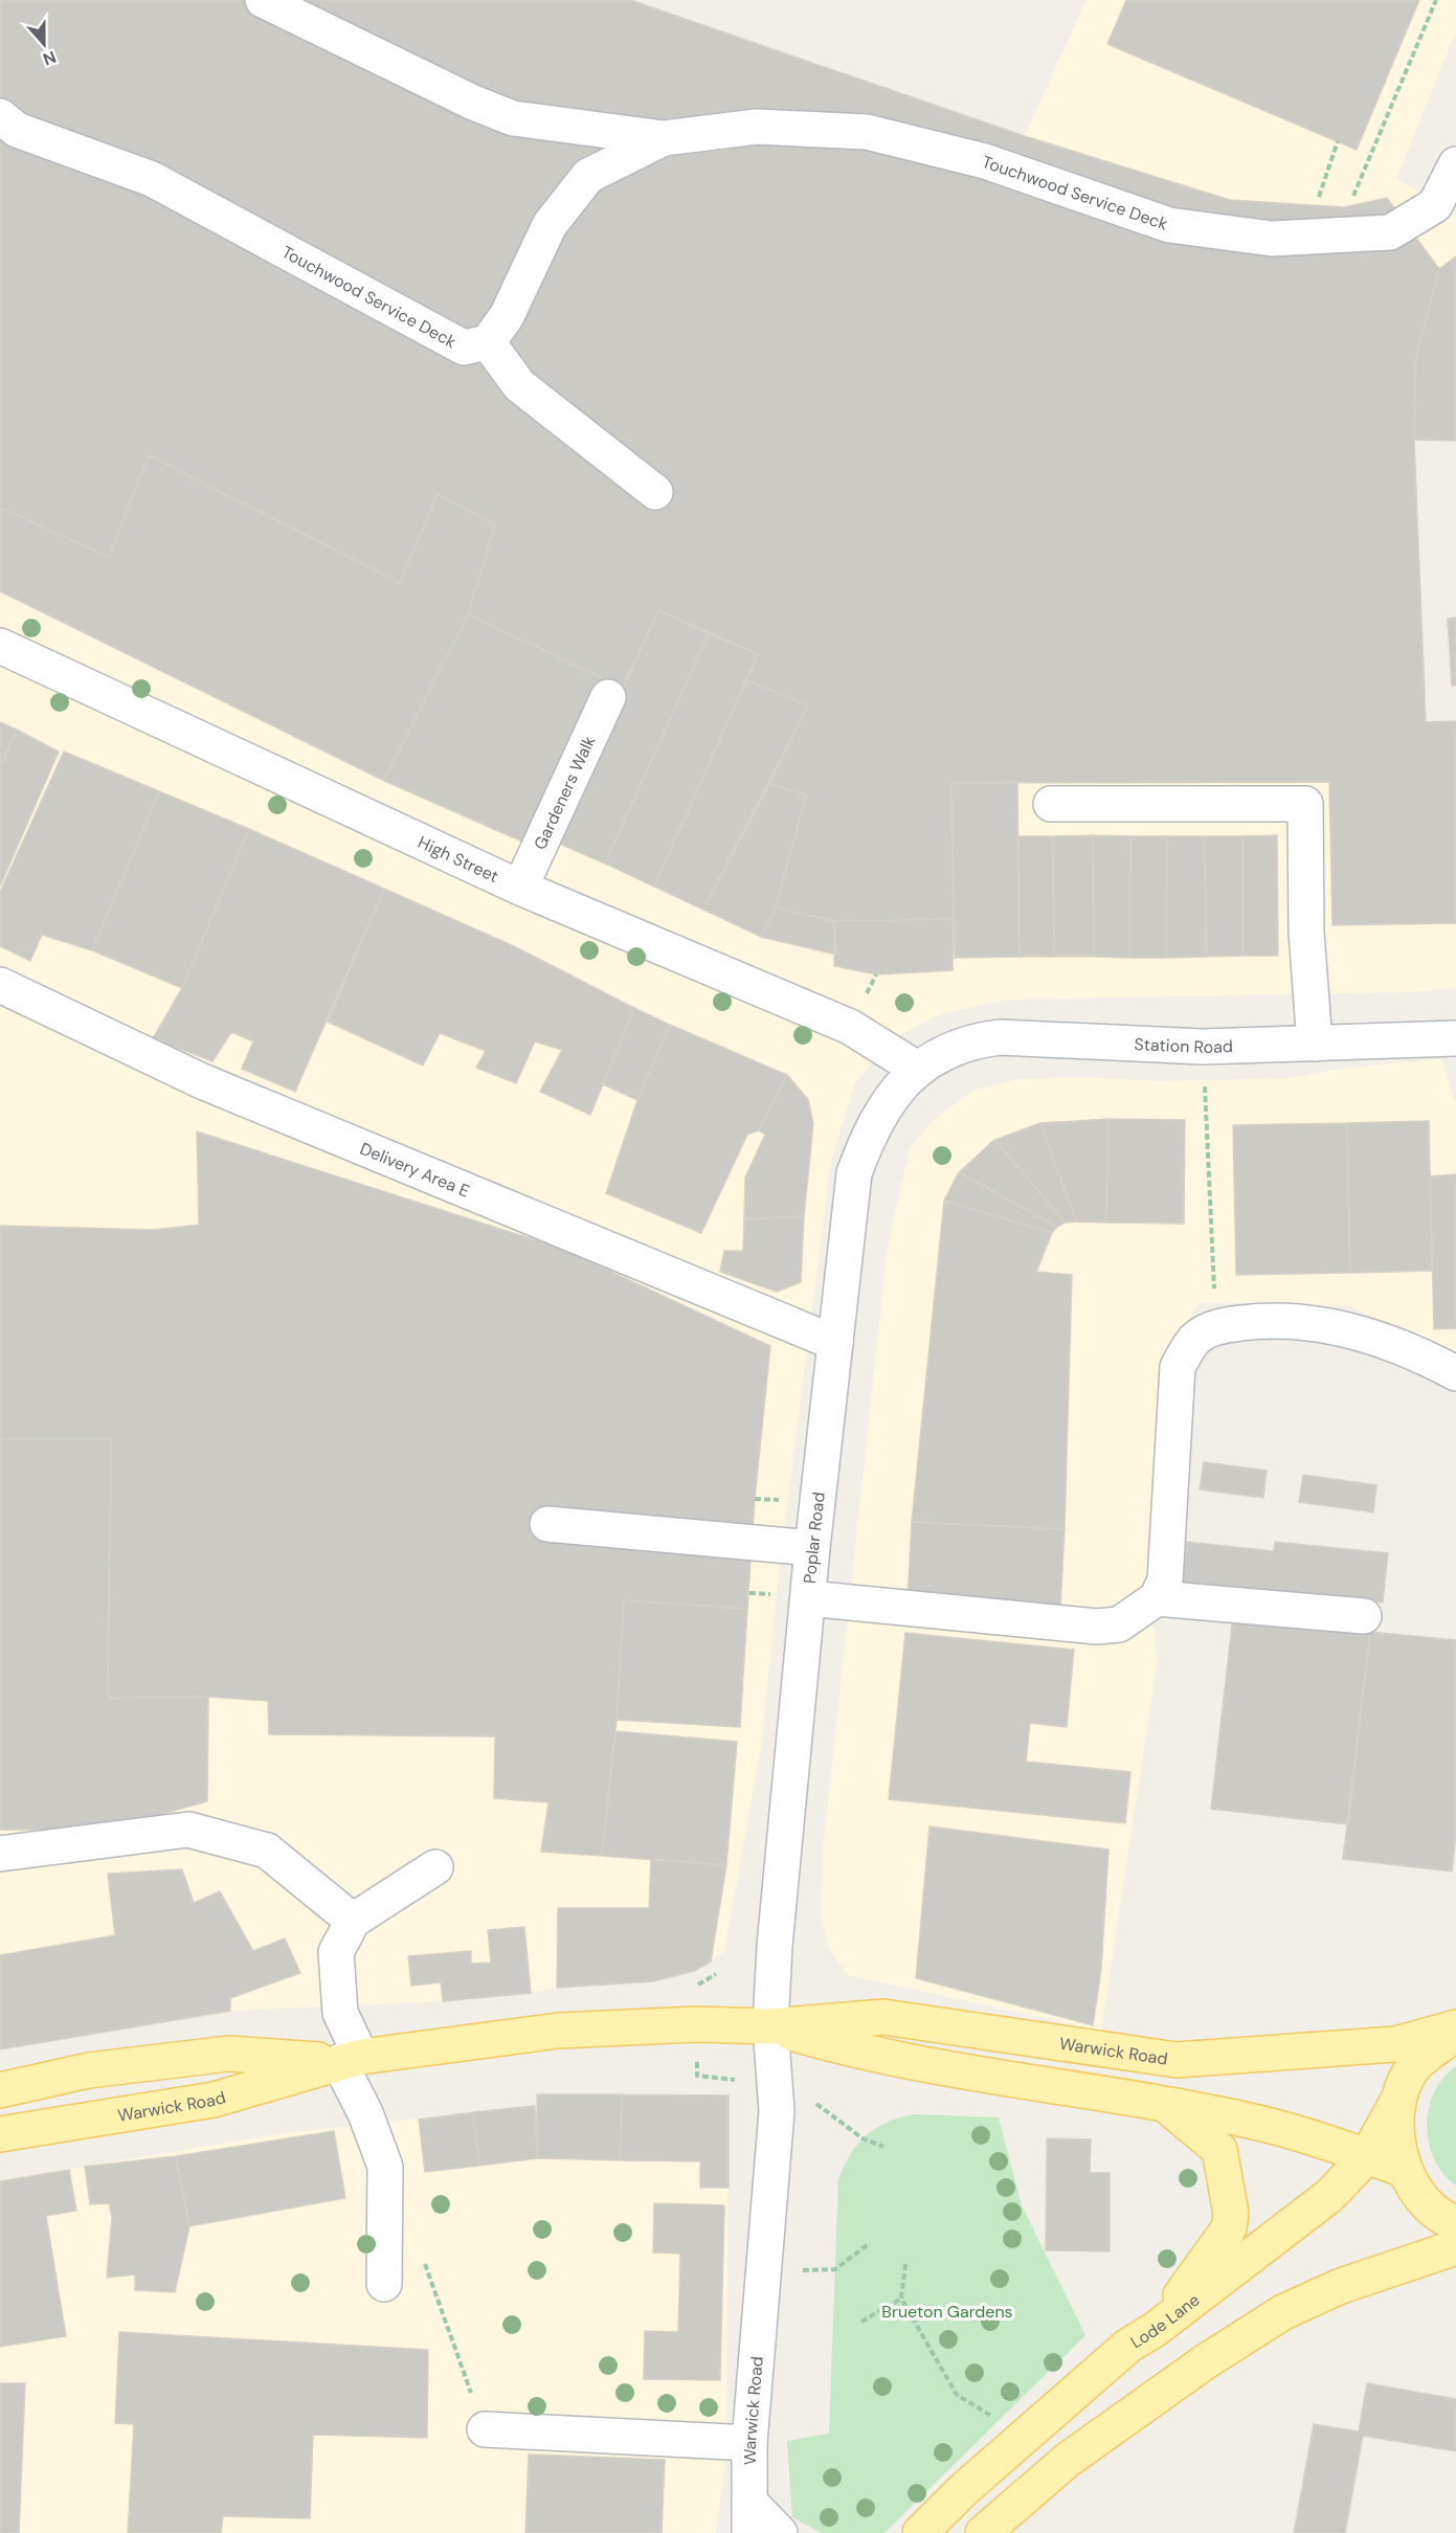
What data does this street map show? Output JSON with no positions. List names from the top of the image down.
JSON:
{
  "streets": {
    "main road": ["Warwick Road", "Lode Lane"],
    "street": [
      "Touchwood Service Deck",
      "Gardeners Walk",
      "High Street",
      "Station Road",
      "Delivery Area E",
      "Poplar Road"
    ]
  },
  "crossings": [
    ["Gardeners Walk", "High Street"],
    ["High Street", "Station Road"],
    ["High Street", "Poplar Road"],
    ["Station Road", "Poplar Road"],
    ["Delivery Area E", "Poplar Road"],
    ["Poplar Road", "Warwick Road"],
    ["Warwick Road", "Lode Lane"]
  ],
  "parks": ["Brueton Gardens"],
  "north": "bottom"
}
